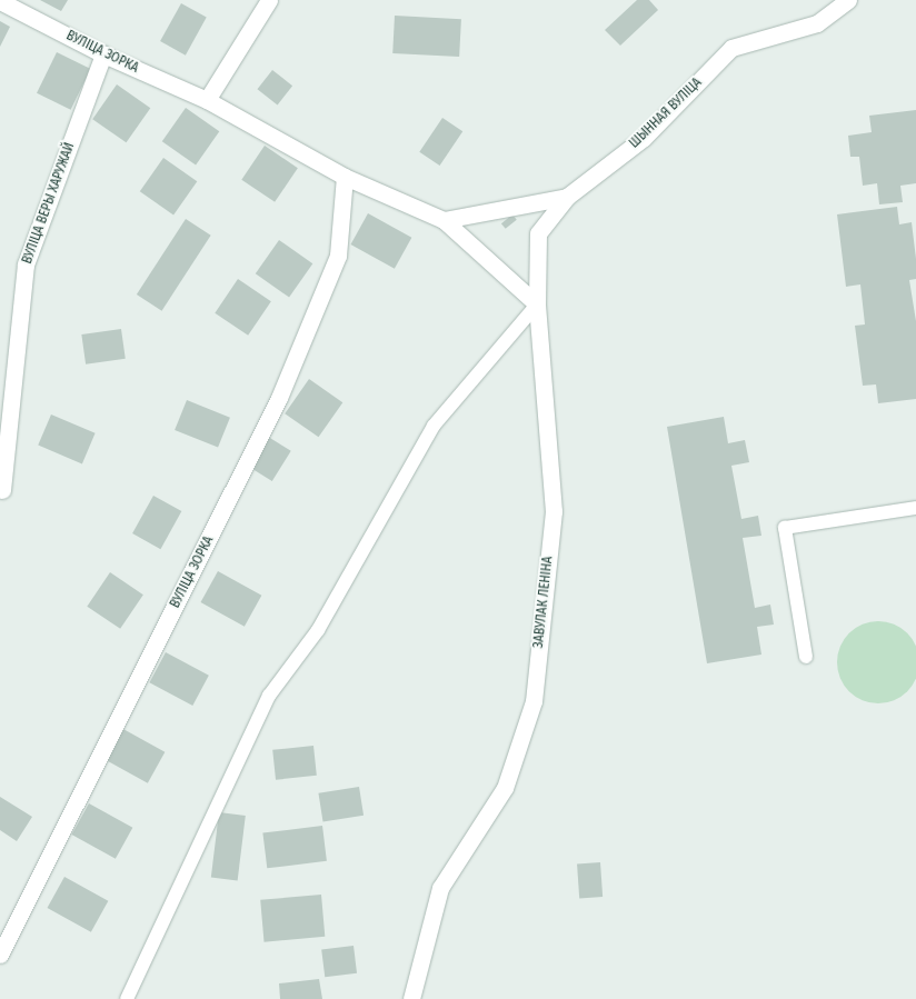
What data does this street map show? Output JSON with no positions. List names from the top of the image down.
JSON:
{
  "streets": {
    "street": [
      "ВУЛІЦА ЗОРКА",
      "ШЫННАЯ ВУЛІЦА",
      "ВУЛІЦА ВЕРЫ ХАРУЖАЙ",
      "ЗАВУЛАК ЛЕНІНА"
    ]
  },
  "crossings": [
    ["ВУЛІЦА ЗОРКА", "ШЫННАЯ ВУЛІЦА"],
    ["ВУЛІЦА ЗОРКА", "ВУЛІЦА ВЕРЫ ХАРУЖАЙ"],
    ["ШЫННАЯ ВУЛІЦА", "ЗАВУЛАК ЛЕНІНА"]
  ]
}
